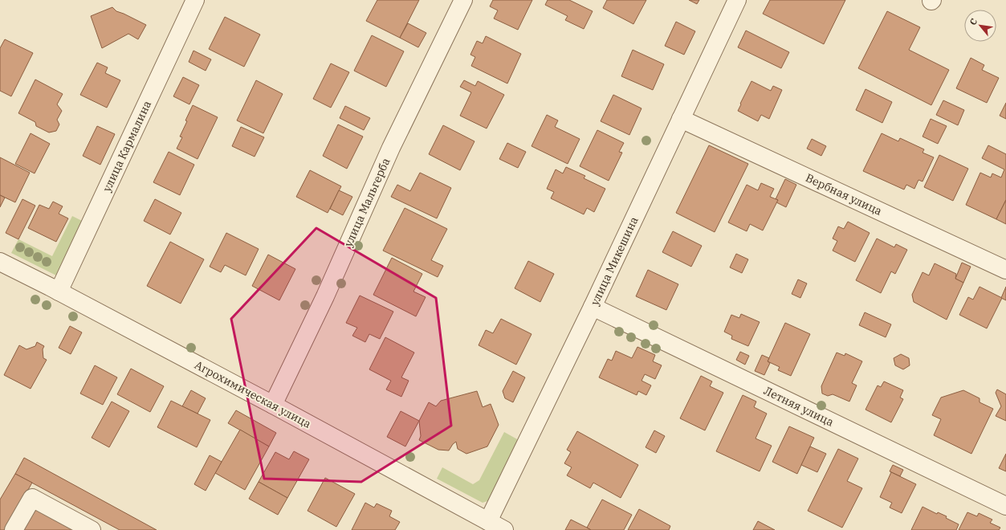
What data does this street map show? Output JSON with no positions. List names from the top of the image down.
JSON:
{
  "streets": {
    "street": [
      "улица Кармалина",
      "Вербная улица",
      "улица Мальгерба",
      "улица Микешина",
      "Агрохимическая улица",
      "Летняя улица"
    ]
  },
  "crossings": [
    ["улица Кармалина", "Агрохимическая улица"],
    ["Вербная улица", "улица Микешина"],
    ["улица Мальгерба", "Агрохимическая улица"],
    ["улица Микешина", "Агрохимическая улица"],
    ["улица Микешина", "Летняя улица"]
  ],
  "north": "top left"
}
